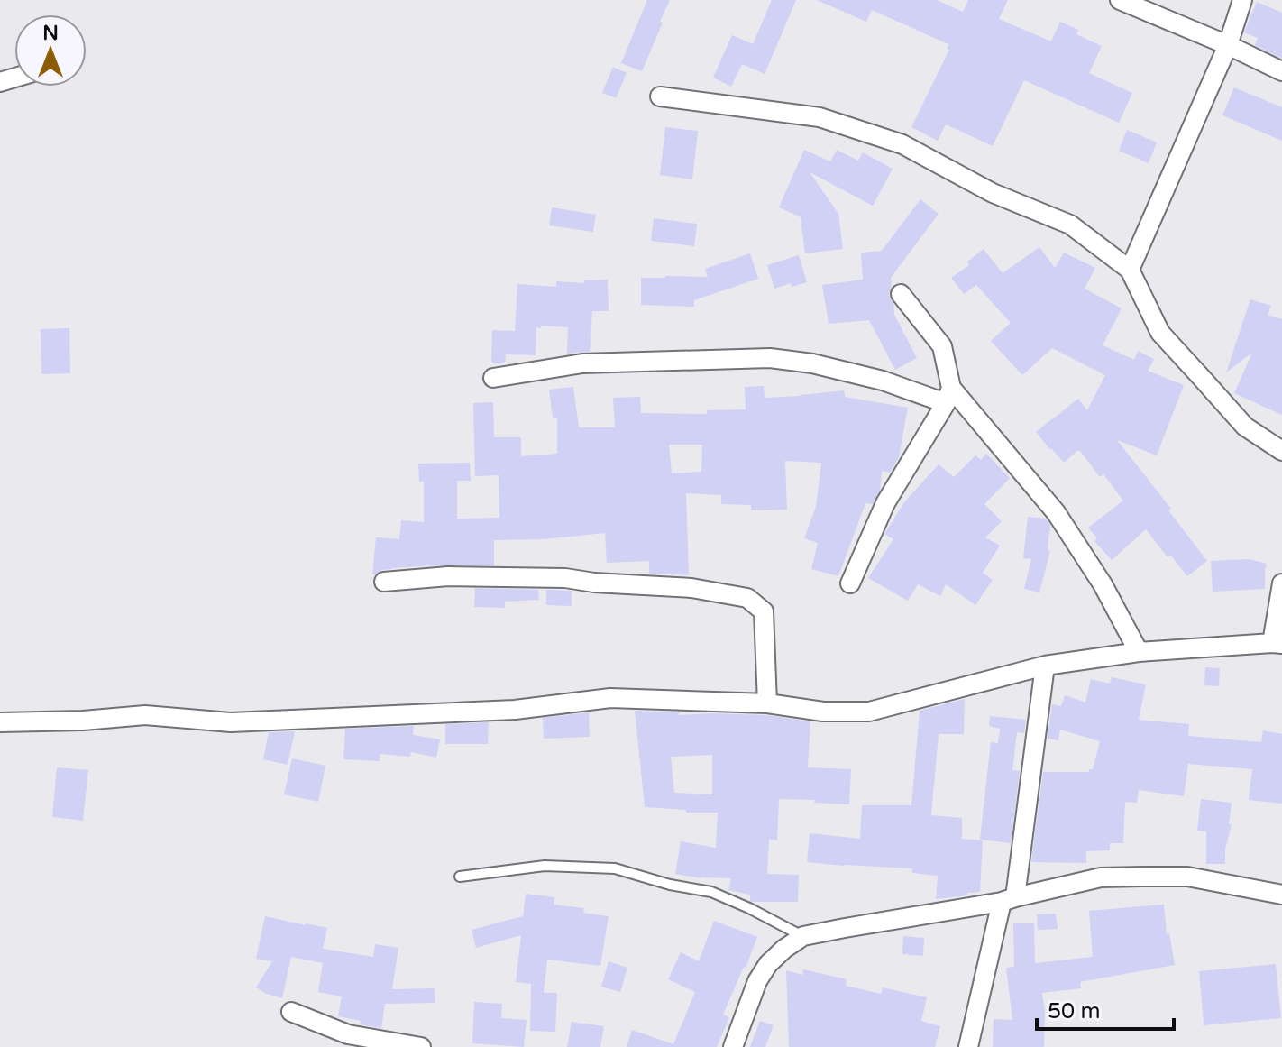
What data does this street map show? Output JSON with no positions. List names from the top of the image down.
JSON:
{
  "scale_bar": "50 m",
  "north": "top"
}
